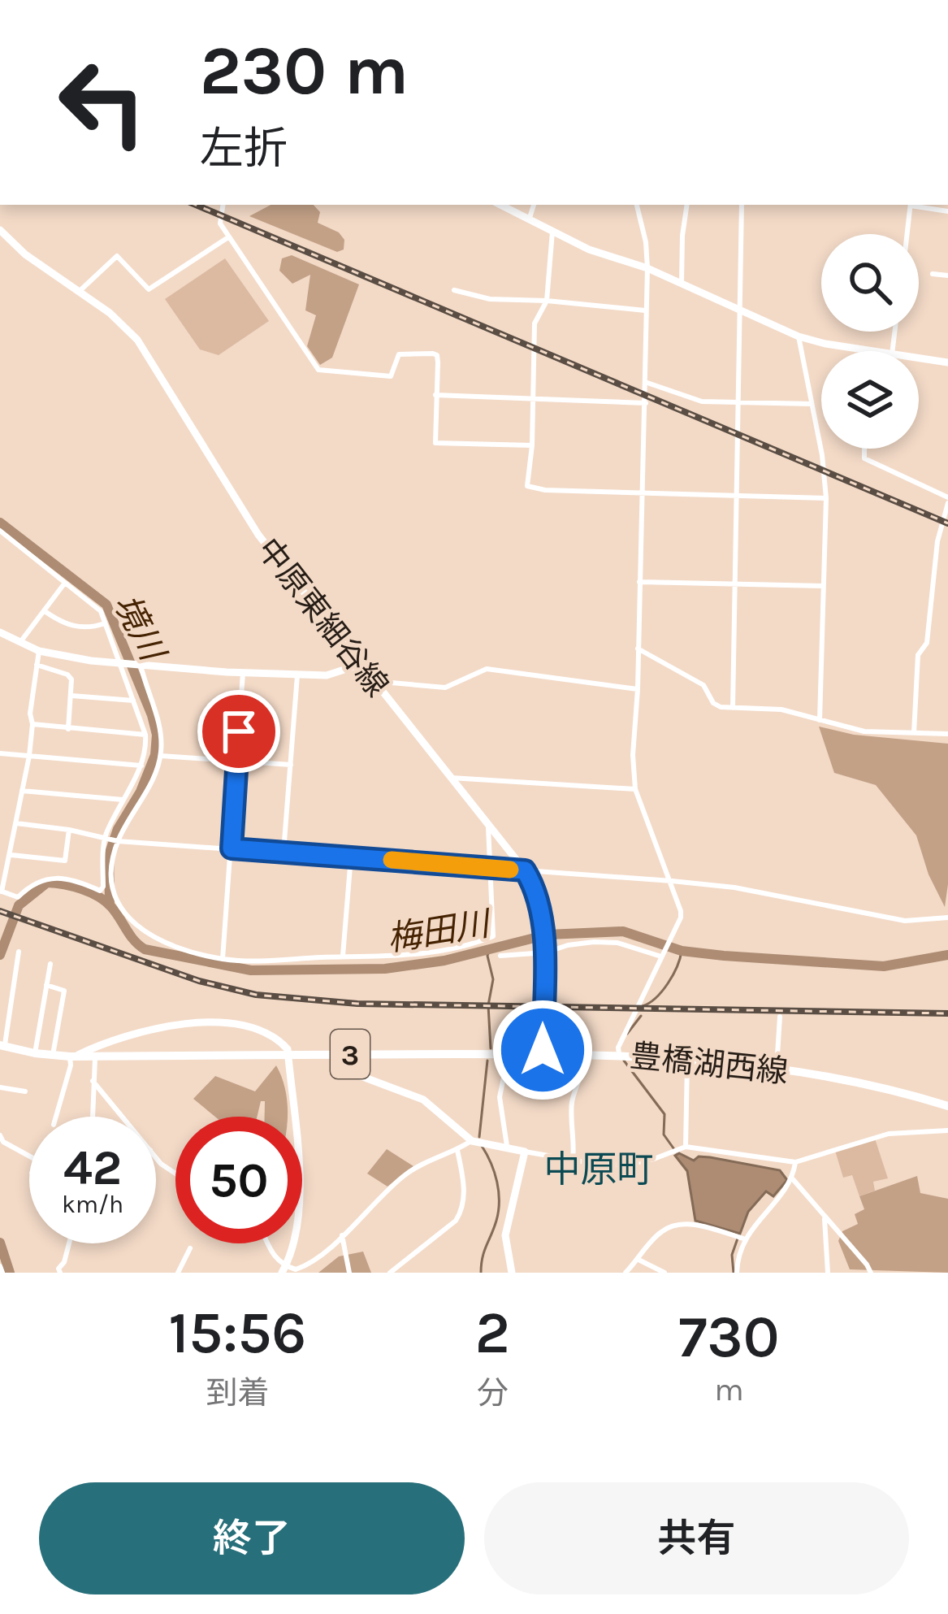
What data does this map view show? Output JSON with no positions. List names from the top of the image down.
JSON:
{
  "streets": {
    "main road": ["3", "豊橋湖西線"],
    "street": ["中原東細谷線"]
  },
  "crossings": [
    ["中原東細谷線", "豊橋湖西線"]
  ],
  "districts": ["中原町"],
  "water": ["境川", "梅田川"],
  "page": {
    "turn": ["230 m", "左折"],
    "speed": "42 km/h",
    "limit": "50",
    "eta": [
      "15:56",
      "到着",
      "2",
      "分",
      "730",
      "m"
    ],
    "buttons": ["終了", "共有"]
  }
}
